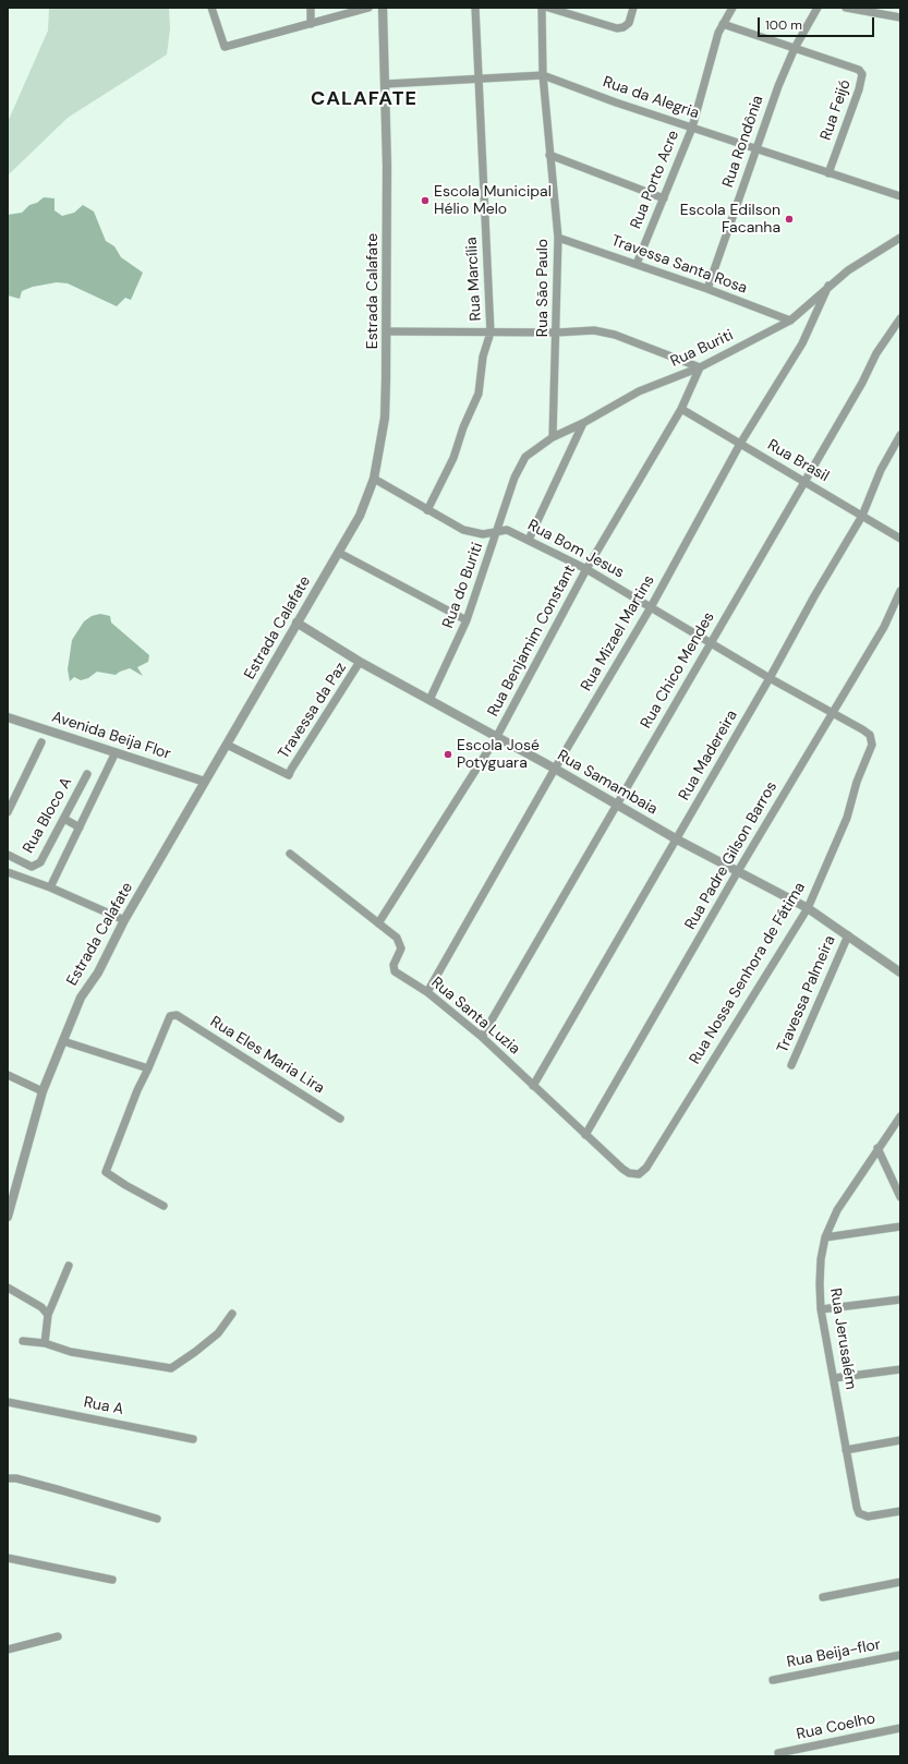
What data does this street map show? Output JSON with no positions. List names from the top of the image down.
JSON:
{
  "streets": {
    "street": [
      "Rua da Alegria",
      "Rua Feijó",
      "Rua Rondônia",
      "Rua Porto Acre",
      "Travessa Santa Rosa",
      "Rua Marcília",
      "Rua São Paulo",
      "Estrada Calafate",
      "Rua Buriti",
      "Rua Brasil",
      "Rua Bom Jesus",
      "Rua do Buriti",
      "Rua Mizael Martins",
      "Rua Benjamim Constant",
      "Rua Chico Mendes",
      "Travessa da Paz",
      "Avenida Beija Flor",
      "Rua Madereira",
      "Rua Samambaia",
      "Rua Bloco A",
      "Rua Padre Gilson Barros",
      "Rua Nossa Senhora de Fátima",
      "Travessa Palmeira",
      "Rua Santa Luzia",
      "Rua Eles Maria Lira",
      "Rua Jerusalém",
      "Rua A",
      "Rua Beija-flor",
      "Rua Coelho"
    ]
  },
  "crossings": [
    ["Rua da Alegria", "Rua Feijó"],
    ["Rua da Alegria", "Rua Rondônia"],
    ["Rua da Alegria", "Rua Porto Acre"],
    ["Rua da Alegria", "Rua Marcília"],
    ["Rua da Alegria", "Rua São Paulo"],
    ["Rua da Alegria", "Estrada Calafate"],
    ["Rua Feijó", "Rua Rondônia"],
    ["Rua Rondônia", "Travessa Santa Rosa"],
    ["Rua Porto Acre", "Travessa Santa Rosa"],
    ["Travessa Santa Rosa", "Rua São Paulo"],
    ["Travessa Santa Rosa", "Rua Buriti"],
    ["Rua Marcília", "Rua Bom Jesus"],
    ["Rua São Paulo", "Rua Buriti"],
    ["Estrada Calafate", "Rua Bom Jesus"],
    ["Estrada Calafate", "Travessa da Paz"],
    ["Estrada Calafate", "Avenida Beija Flor"],
    ["Estrada Calafate", "Rua Samambaia"],
    ["Rua Buriti", "Rua do Buriti"],
    ["Rua Buriti", "Rua Mizael Martins"],
    ["Rua Buriti", "Rua Benjamim Constant"],
    ["Rua Brasil", "Rua Mizael Martins"],
    ["Rua Brasil", "Rua Benjamim Constant"],
    ["Rua Brasil", "Rua Chico Mendes"],
    ["Rua Brasil", "Rua Madereira"],
    ["Rua Bom Jesus", "Rua do Buriti"],
    ["Rua Bom Jesus", "Rua Mizael Martins"],
    ["Rua Bom Jesus", "Rua Benjamim Constant"],
    ["Rua Bom Jesus", "Rua Chico Mendes"],
    ["Rua Bom Jesus", "Rua Madereira"],
    ["Rua Bom Jesus", "Rua Padre Gilson Barros"],
    ["Rua Bom Jesus", "Rua Nossa Senhora de Fátima"],
    ["Rua do Buriti", "Rua Samambaia"],
    ["Rua Mizael Martins", "Rua Samambaia"],
    ["Rua Mizael Martins", "Rua Santa Luzia"],
    ["Rua Benjamim Constant", "Rua Samambaia"],
    ["Rua Benjamim Constant", "Rua Santa Luzia"],
    ["Rua Chico Mendes", "Rua Samambaia"],
    ["Rua Chico Mendes", "Rua Santa Luzia"],
    ["Travessa da Paz", "Rua Samambaia"],
    ["Rua Madereira", "Rua Samambaia"],
    ["Rua Madereira", "Rua Santa Luzia"],
    ["Rua Samambaia", "Rua Padre Gilson Barros"],
    ["Rua Samambaia", "Rua Nossa Senhora de Fátima"],
    ["Rua Samambaia", "Travessa Palmeira"],
    ["Rua Padre Gilson Barros", "Rua Santa Luzia"],
    ["Rua Nossa Senhora de Fátima", "Rua Santa Luzia"]
  ],
  "districts": ["CALAFATE"],
  "places": ["Escola Municipal Hélio Melo", "Escola Edilson Facanha", "Escola José Potyguara"],
  "scale_bar": "100 m"
}
